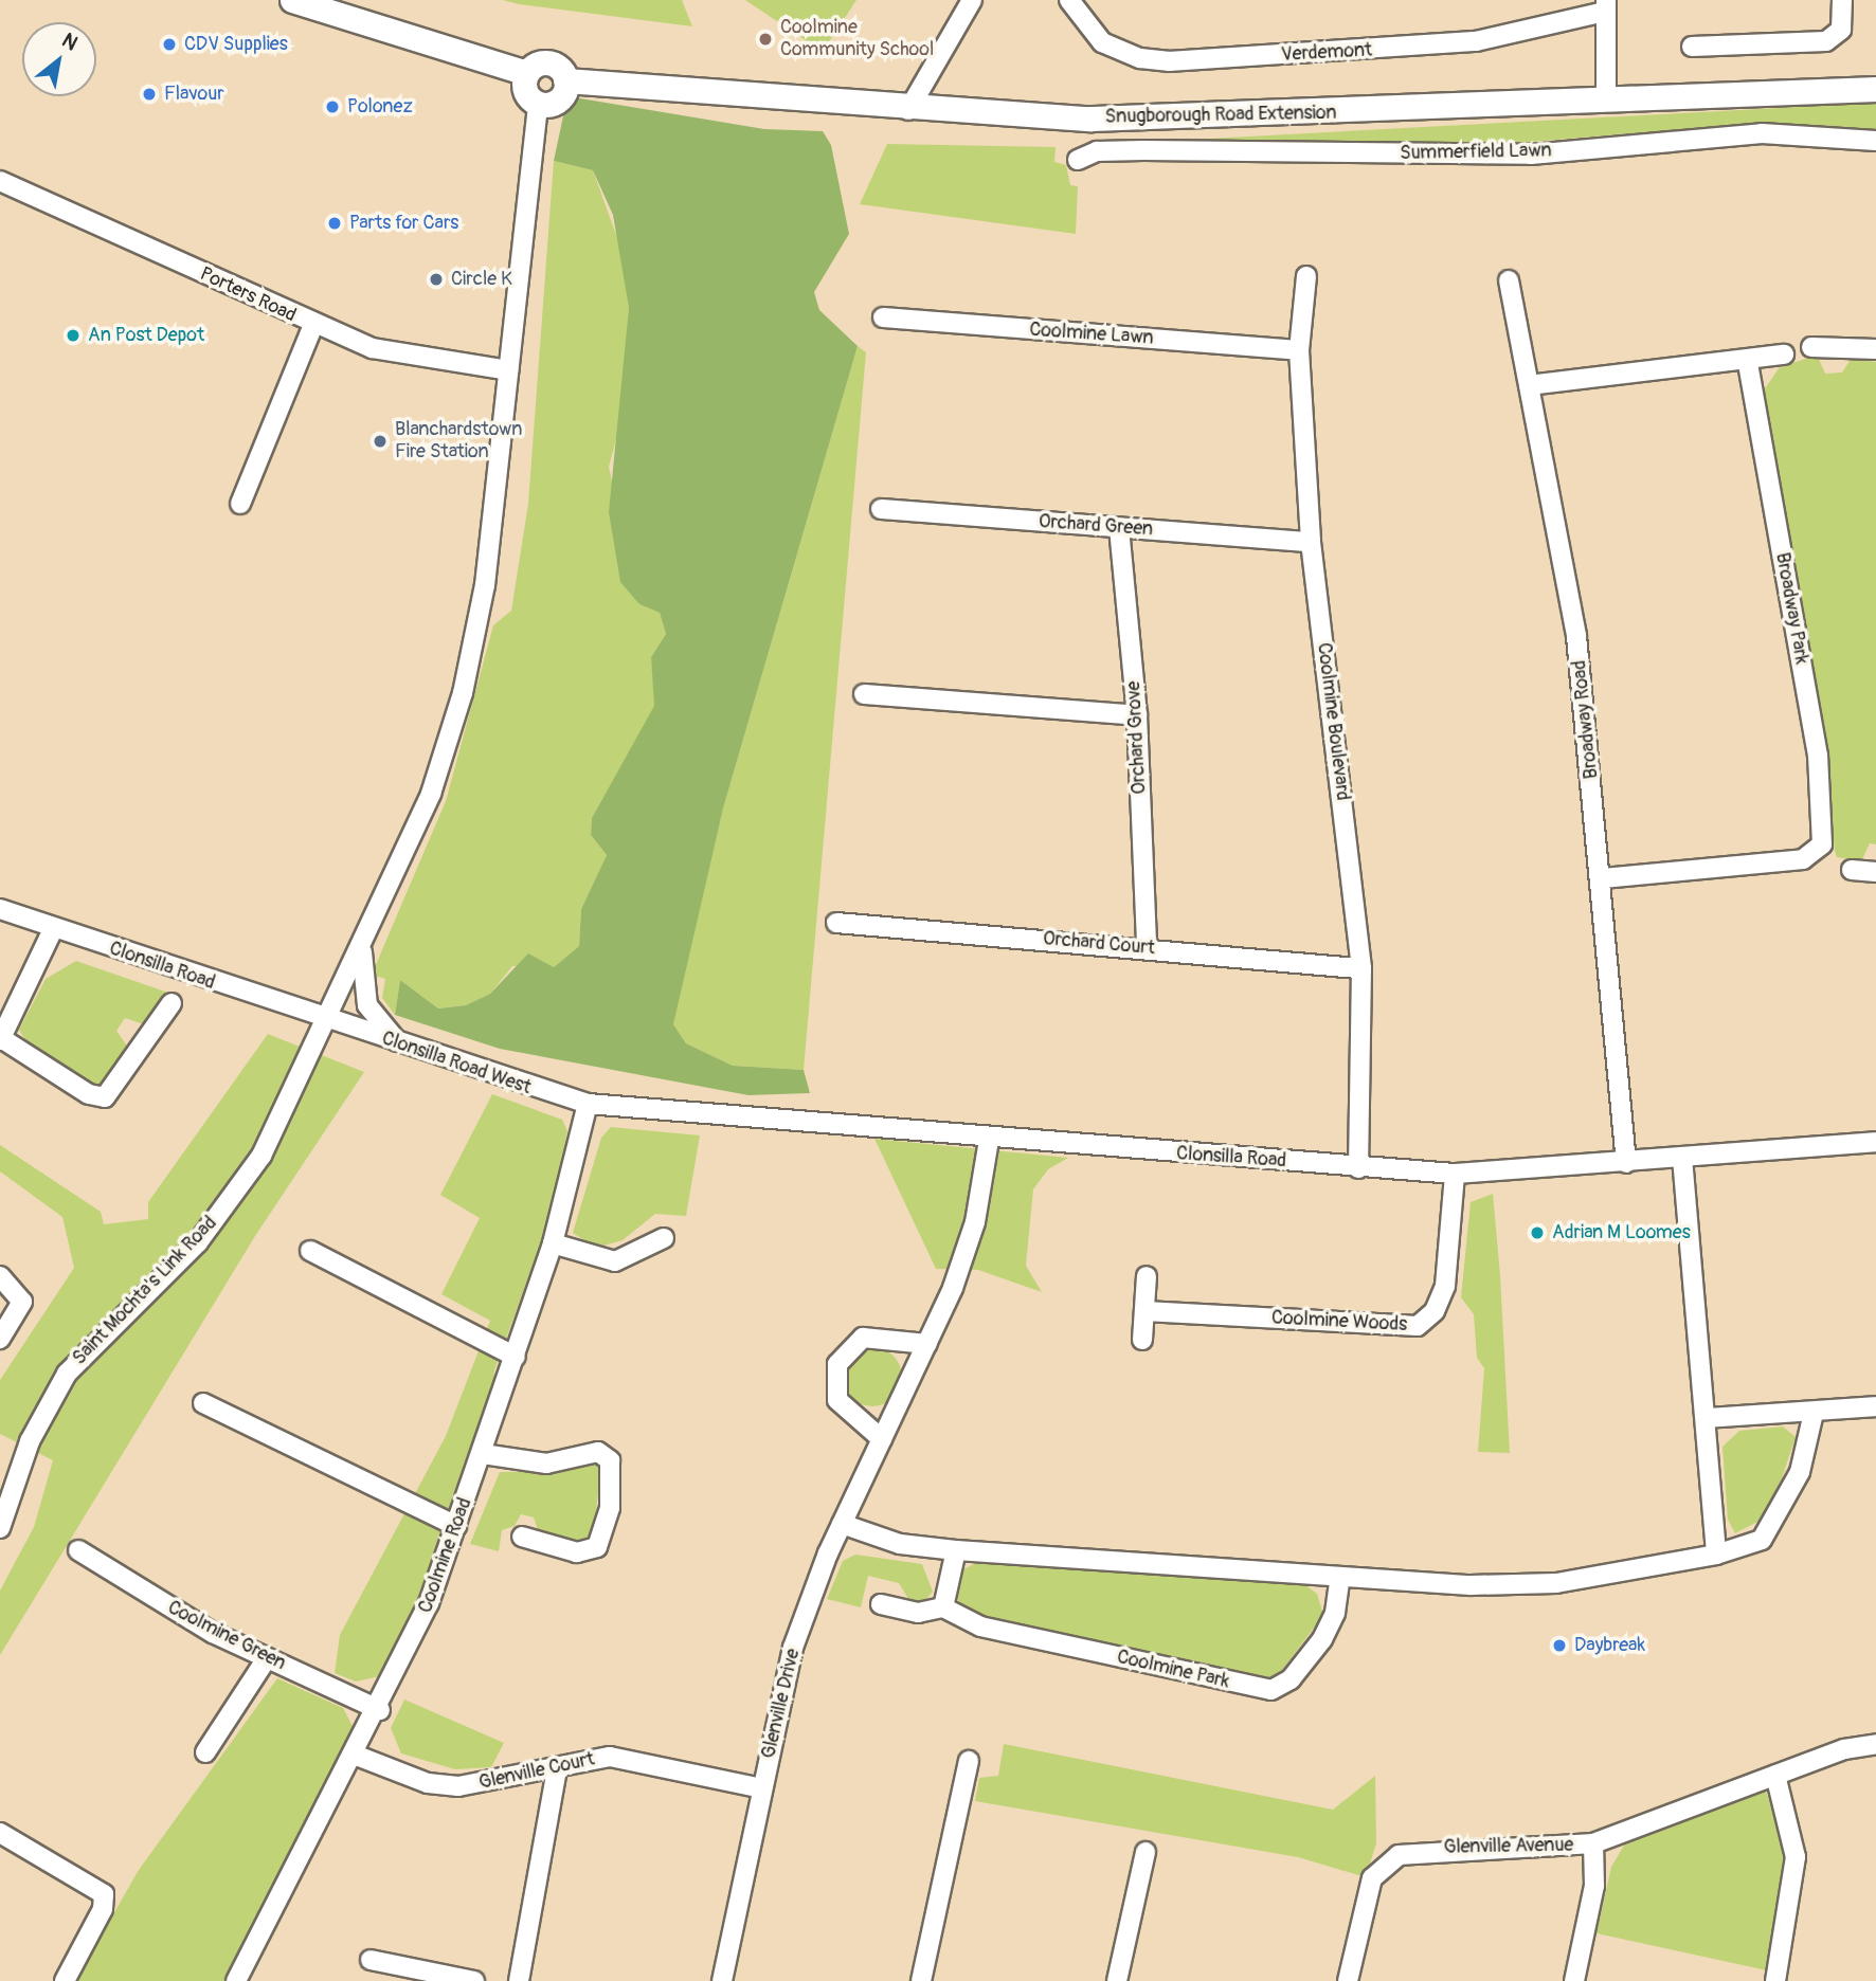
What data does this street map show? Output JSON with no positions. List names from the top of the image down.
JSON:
{
  "streets": {
    "main road": ["Snugborough Road Extension"],
    "street": [
      "Verdemont",
      "Summerfield Lawn",
      "Porters Road",
      "Coolmine Lawn",
      "Orchard Green",
      "Broadway Park",
      "Broadway Road",
      "Coolmine Boulevard",
      "Orchard Grove",
      "Orchard Court",
      "Clonsilla Road",
      "Clonsilla Road West",
      "Saint Mochta's Link Road",
      "Coolmine Woods",
      "Coolmine Road",
      "Coolmine Green",
      "Coolmine Park",
      "Glenville Drive",
      "Glenville Court",
      "Glenville Avenue"
    ]
  },
  "crossings": [
    ["Verdemont", "Snugborough Road Extension"],
    ["Snugborough Road Extension", "Saint Mochta's Link Road"],
    ["Porters Road", "Saint Mochta's Link Road"],
    ["Coolmine Lawn", "Coolmine Boulevard"],
    ["Orchard Green", "Coolmine Boulevard"],
    ["Orchard Green", "Orchard Grove"],
    ["Broadway Park", "Broadway Road"],
    ["Broadway Road", "Clonsilla Road"],
    ["Coolmine Boulevard", "Orchard Court"],
    ["Coolmine Boulevard", "Clonsilla Road"],
    ["Orchard Grove", "Orchard Court"],
    ["Clonsilla Road", "Clonsilla Road West"],
    ["Clonsilla Road", "Saint Mochta's Link Road"],
    ["Clonsilla Road", "Coolmine Woods"],
    ["Clonsilla Road", "Coolmine Road"],
    ["Clonsilla Road", "Glenville Drive"],
    ["Clonsilla Road West", "Saint Mochta's Link Road"],
    ["Clonsilla Road West", "Coolmine Road"],
    ["Coolmine Road", "Coolmine Green"],
    ["Coolmine Road", "Glenville Court"],
    ["Glenville Drive", "Glenville Court"]
  ],
  "places": [
    "Coolmine Community School",
    "CDV Supplies",
    "Flavour",
    "Polonez",
    "Parts for Cars",
    "Circle K",
    "An Post Depot",
    "Blanchardstown Fire Station",
    "Adrian M Loomes",
    "Daybreak"
  ],
  "north": "top right"
}
